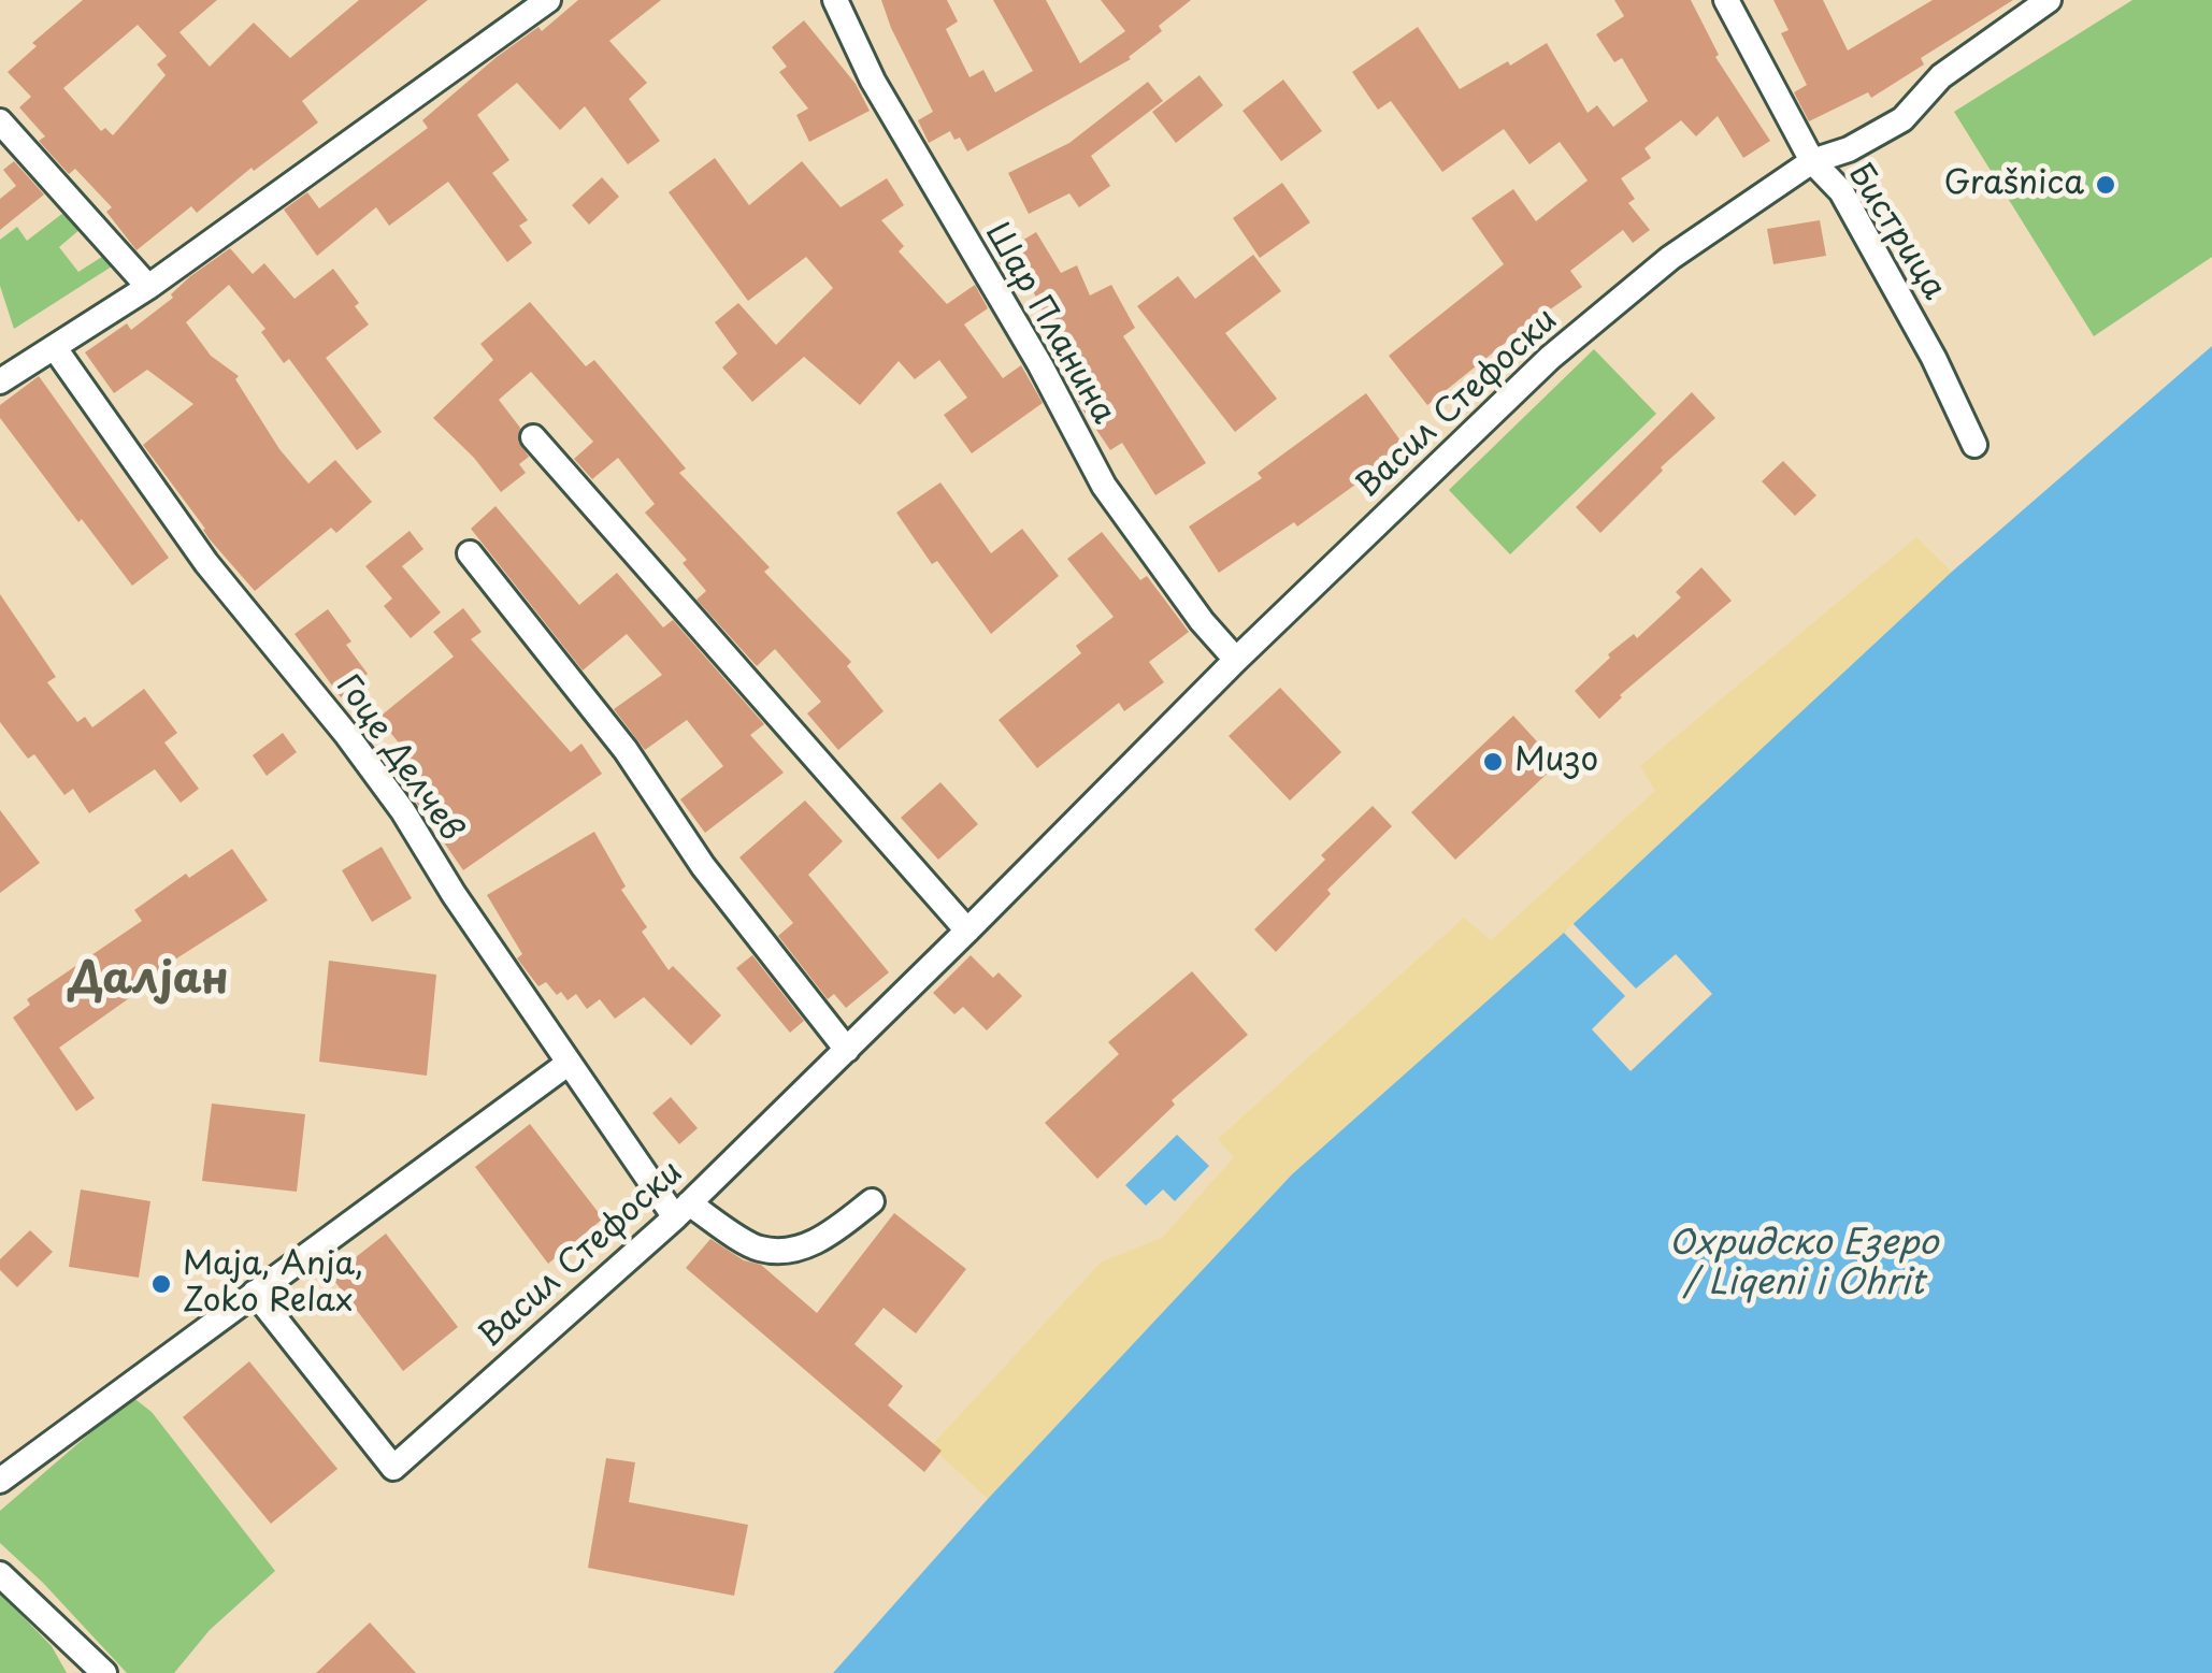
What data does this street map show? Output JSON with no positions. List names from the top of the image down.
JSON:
{
  "streets": {
    "street": [
      "Бистрица",
      "Шар Планина",
      "Васил Стефоски",
      "Гоце Делчев"
    ]
  },
  "crossings": [
    ["Бистрица", "Васил Стефоски"],
    ["Шар Планина", "Васил Стефоски"],
    ["Васил Стефоски", "Гоце Делчев"]
  ],
  "districts": ["Далјан"],
  "water": ["Охридско Езеро / Liqeni i Ohrit"],
  "places": ["Grašnica", "Мизо", "Maja, Anja, Zoko Relax"]
}
